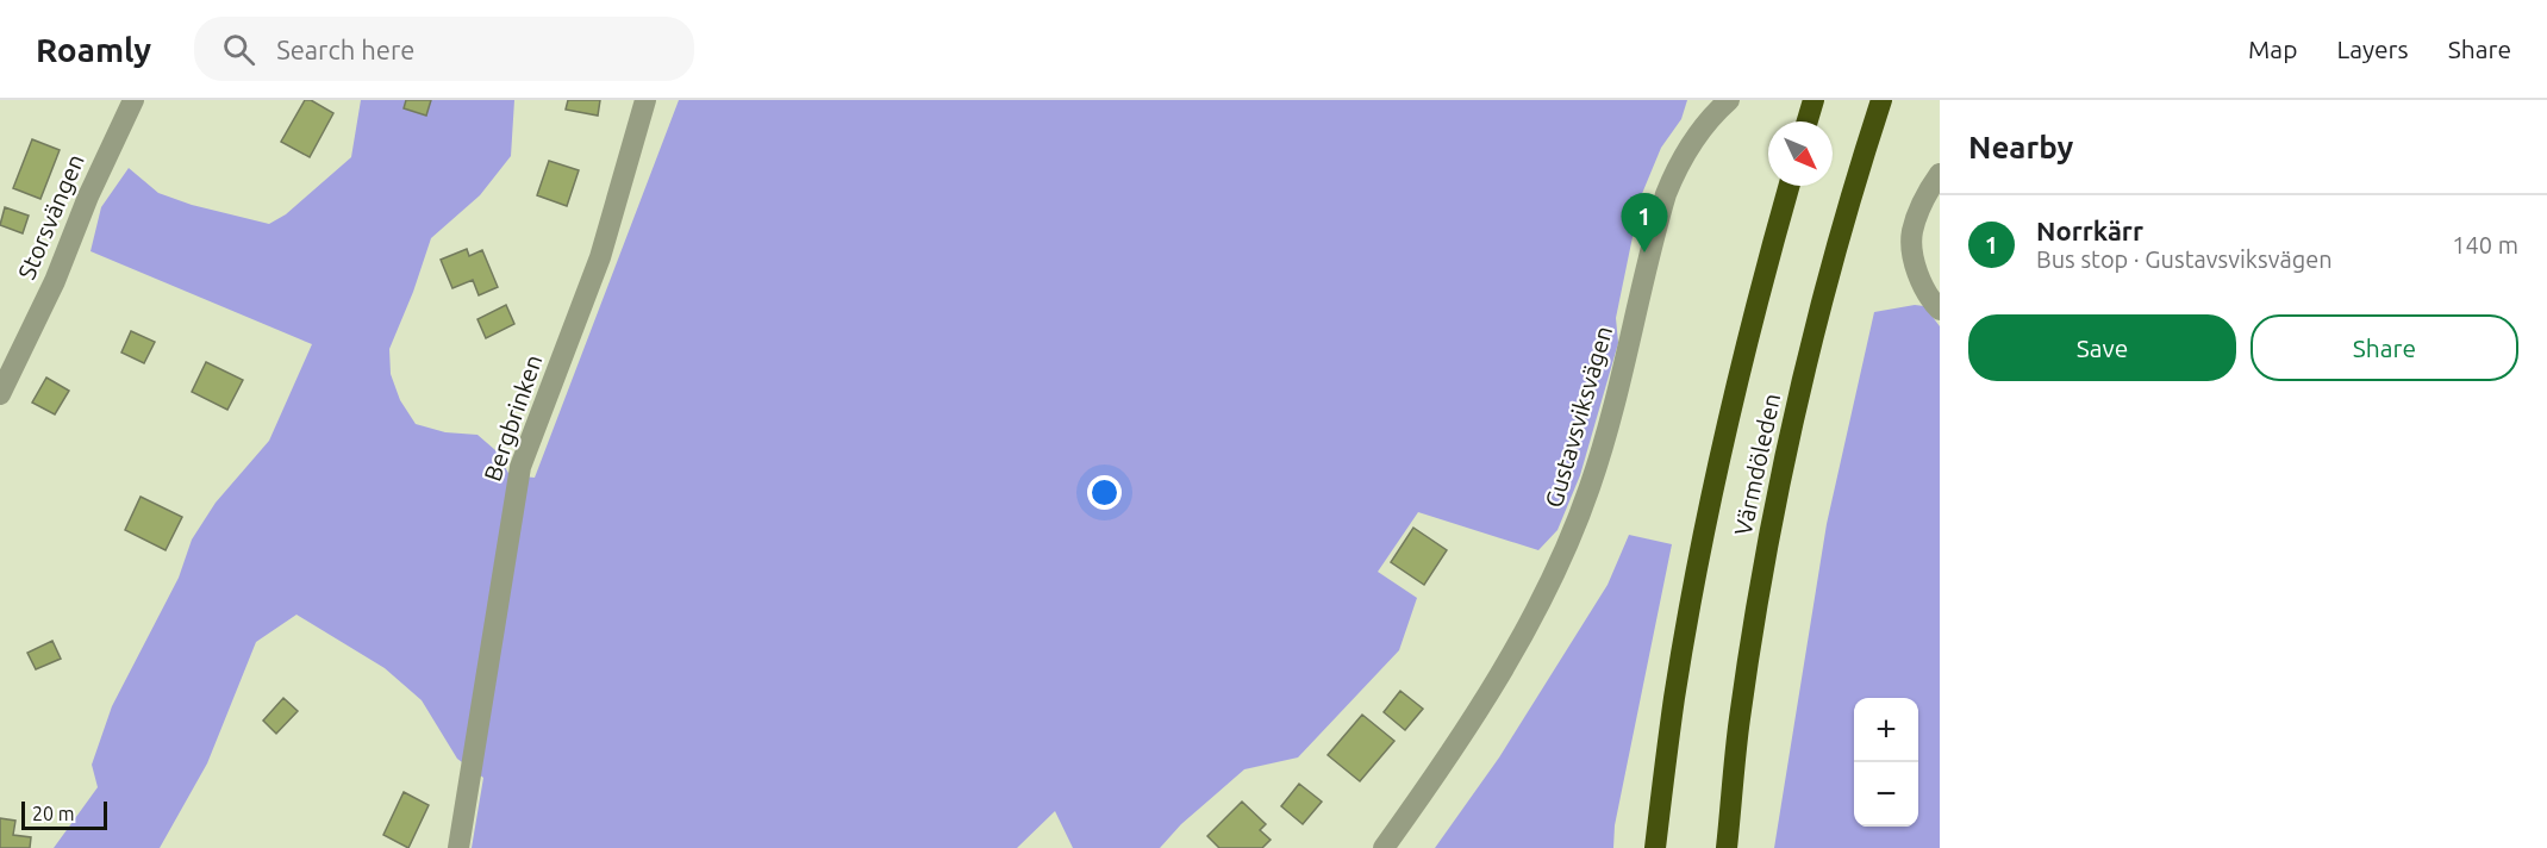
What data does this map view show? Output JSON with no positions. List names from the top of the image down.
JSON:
{
  "streets": {
    "highway": ["Värmdöleden"],
    "street": ["Storsvängen", "Gustavsviksvägen", "Bergbrinken"]
  },
  "scale_bar": "20 m",
  "north": "bottom right",
  "page": {
    "header": "Roamly",
    "search": "Search here",
    "nav": ["Map", "Layers", "Share"],
    "heading": "Nearby",
    "pins": "1",
    "list": [
      {
        "mark": "1",
        "name": "Norrkärr",
        "note": "Bus stop · Gustavsviksvägen",
        "value": "140 m"
      }
    ],
    "buttons": ["Save", "Share"],
    "map_buttons": ["+", "−"],
    "scale": "20 m"
  }
}
